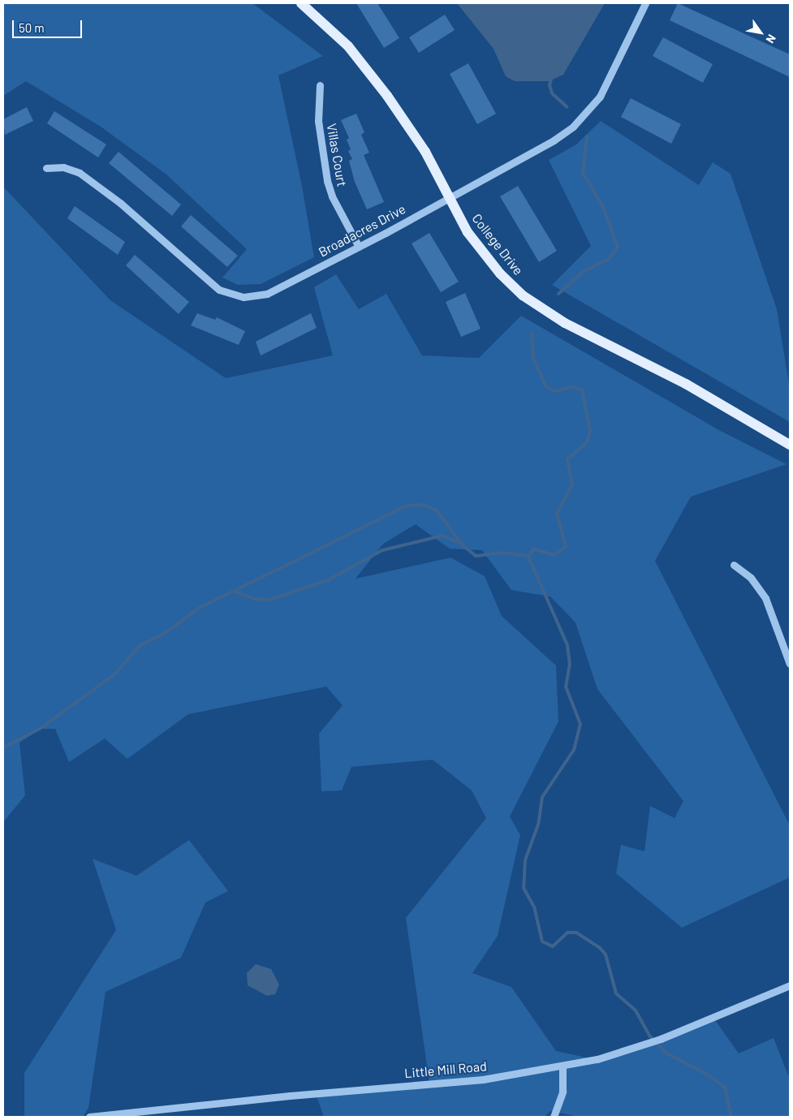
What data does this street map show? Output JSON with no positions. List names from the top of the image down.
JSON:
{
  "streets": {
    "main road": ["College Drive"],
    "street": ["Villas Court", "Broadacres Drive", "Little Mill Road"]
  },
  "crossings": [
    ["Villas Court", "Broadacres Drive"],
    ["Broadacres Drive", "College Drive"]
  ],
  "scale_bar": "50 m",
  "north": "bottom right"
}
